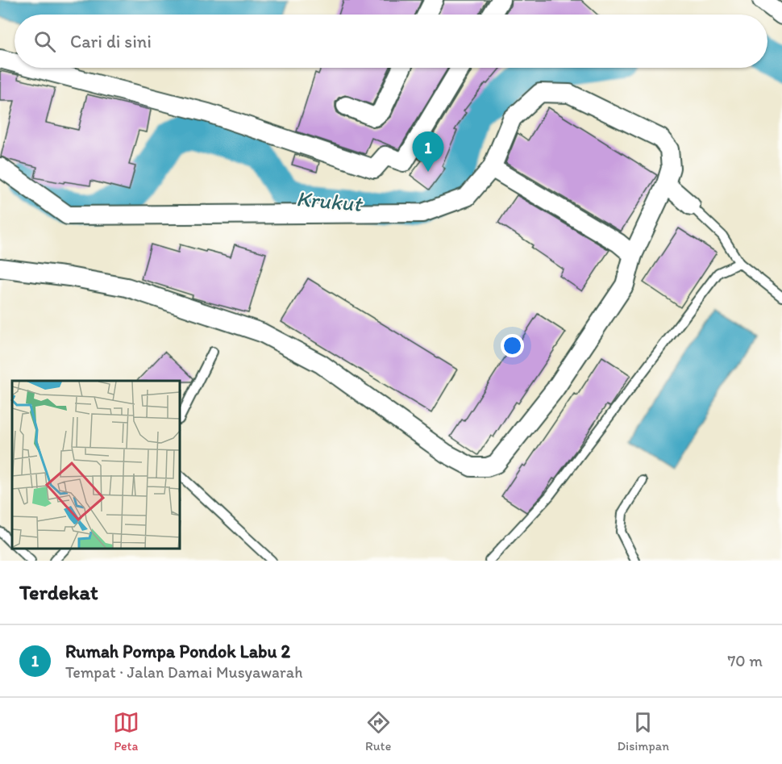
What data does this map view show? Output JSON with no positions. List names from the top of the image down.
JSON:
{
  "water": ["Krukut"],
  "page": {
    "search": "Cari di sini",
    "pins": "1",
    "heading": "Terdekat",
    "list": [
      {
        "mark": "1",
        "name": "Rumah Pompa Pondok Labu 2",
        "note": "Tempat · Jalan Damai Musyawarah",
        "value": "70 m"
      }
    ],
    "nav": ["Peta", "Rute", "Disimpan"]
  }
}
